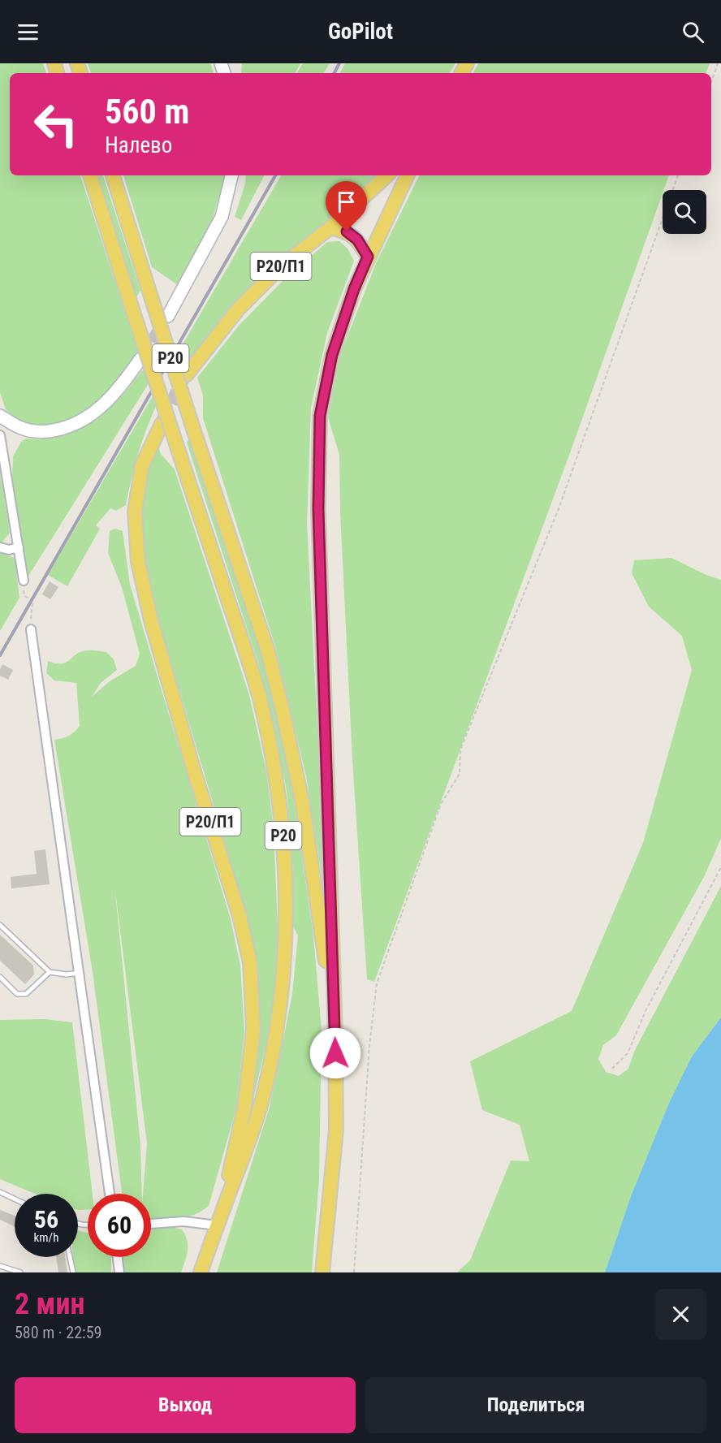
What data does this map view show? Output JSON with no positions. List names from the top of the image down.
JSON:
{
  "streets": {
    "main road": ["Р20/П1", "Р20"]
  },
  "crossings": [
    ["Р20/П1", "Р20"]
  ],
  "page": {
    "header": "GoPilot",
    "turn": ["560 m", "Налево"],
    "speed": "56 km/h",
    "limit": "60",
    "heading": ["2 мин", "580 m · 22:59"],
    "buttons": ["Выход", "Поделиться"]
  }
}
